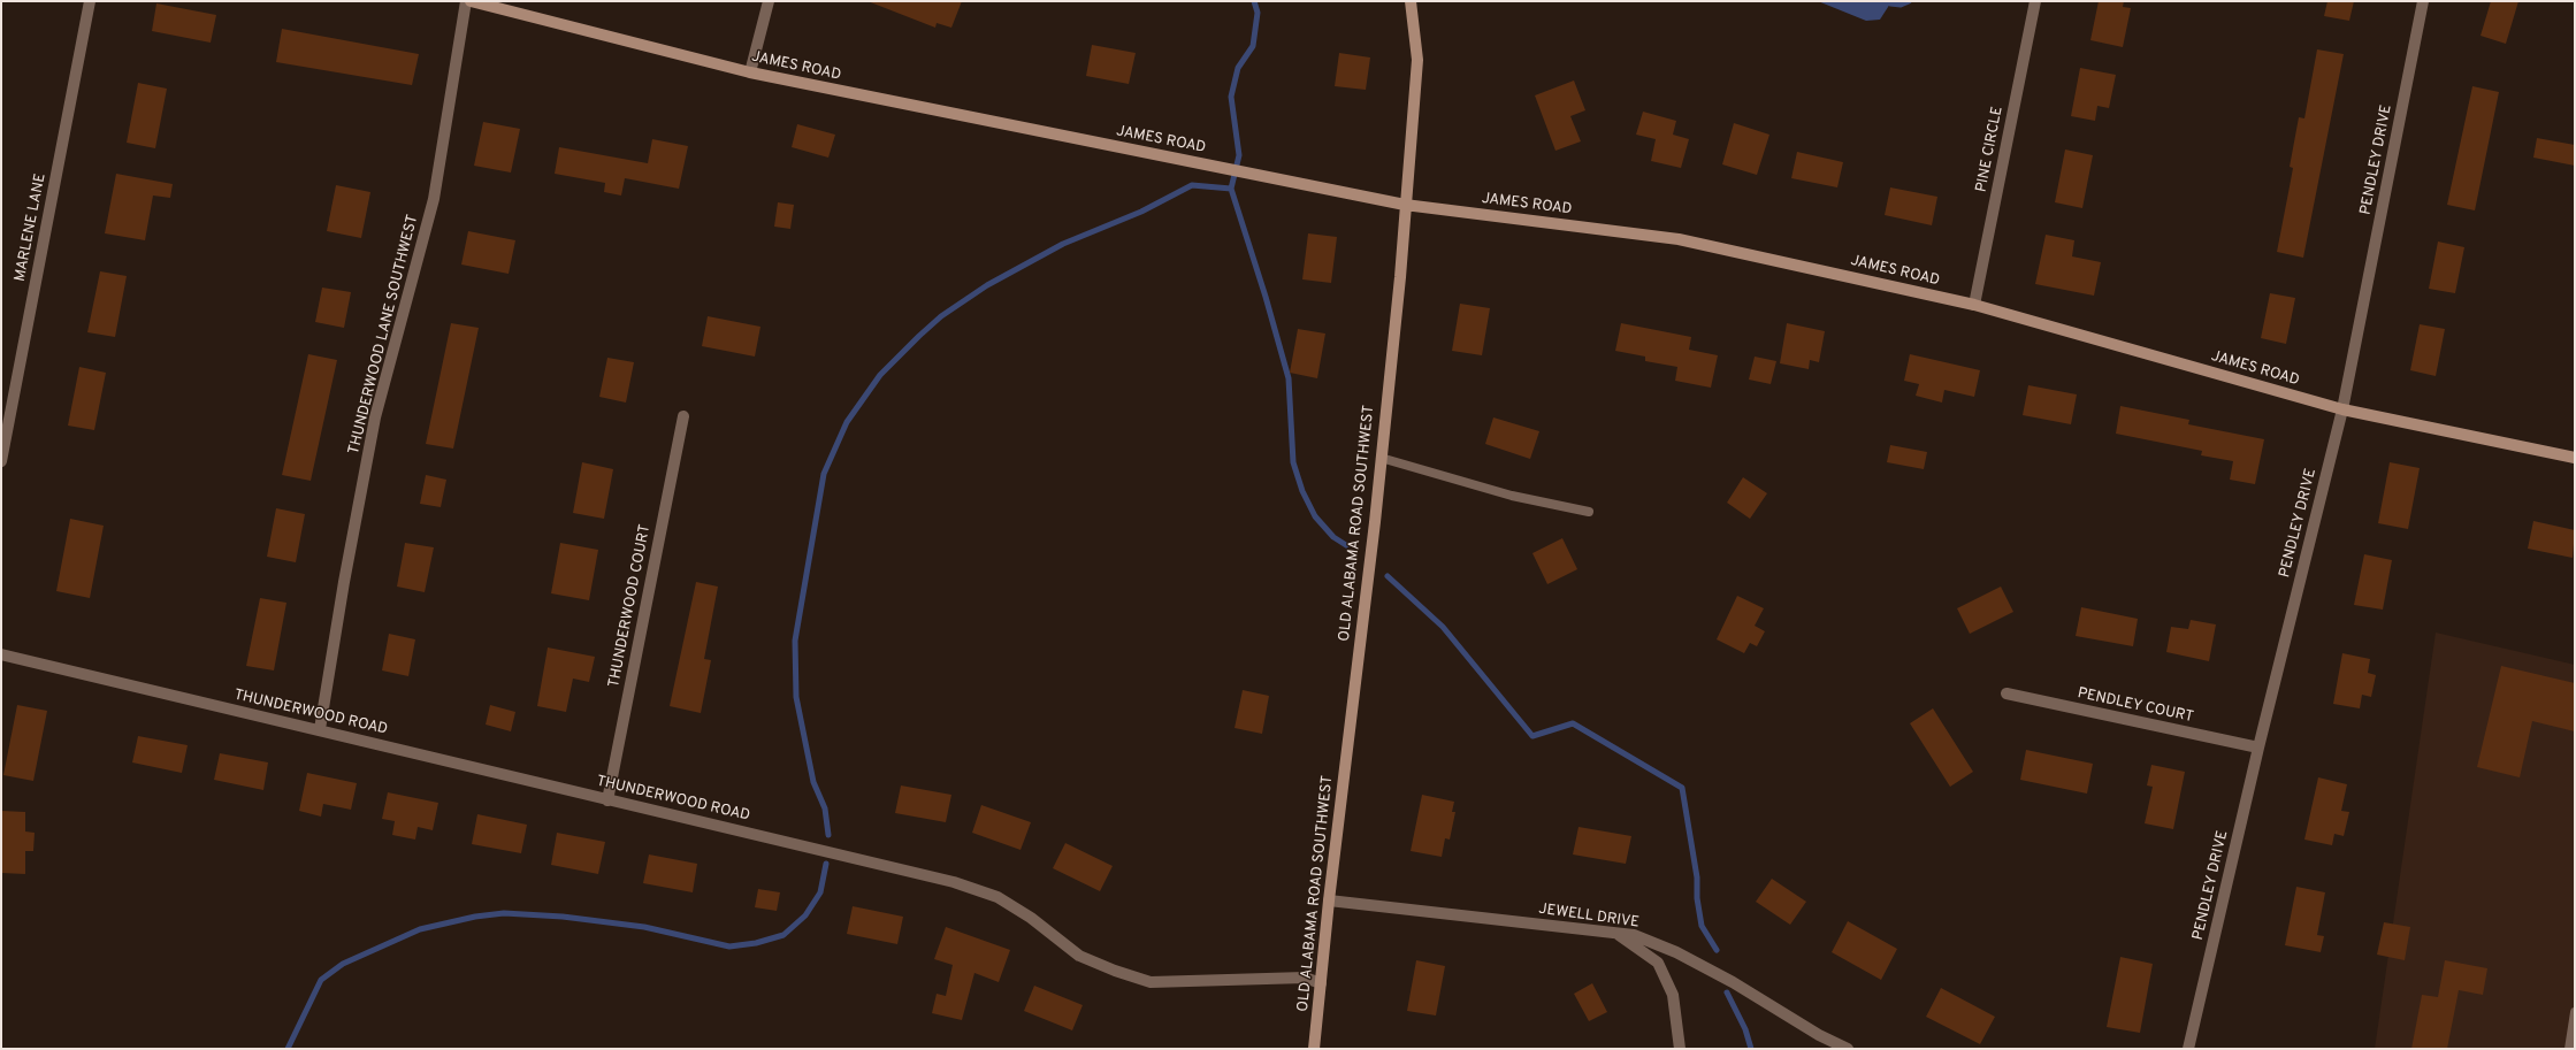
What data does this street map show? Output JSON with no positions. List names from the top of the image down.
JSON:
{
  "streets": {
    "street": [
      "JAMES ROAD",
      "PINE CIRCLE",
      "PENDLEY DRIVE",
      "MARLENE LANE",
      "THUNDERWOOD LANE SOUTHWEST",
      "OLD ALABAMA ROAD SOUTHWEST",
      "THUNDERWOOD COURT",
      "PENDLEY COURT",
      "THUNDERWOOD ROAD",
      "JEWELL DRIVE"
    ]
  },
  "crossings": [
    ["JAMES ROAD", "PINE CIRCLE"],
    ["JAMES ROAD", "PENDLEY DRIVE"],
    ["JAMES ROAD", "OLD ALABAMA ROAD SOUTHWEST"],
    ["PENDLEY DRIVE", "PENDLEY COURT"],
    ["THUNDERWOOD LANE SOUTHWEST", "THUNDERWOOD ROAD"],
    ["OLD ALABAMA ROAD SOUTHWEST", "THUNDERWOOD ROAD"],
    ["OLD ALABAMA ROAD SOUTHWEST", "JEWELL DRIVE"],
    ["THUNDERWOOD COURT", "THUNDERWOOD ROAD"]
  ]
}
